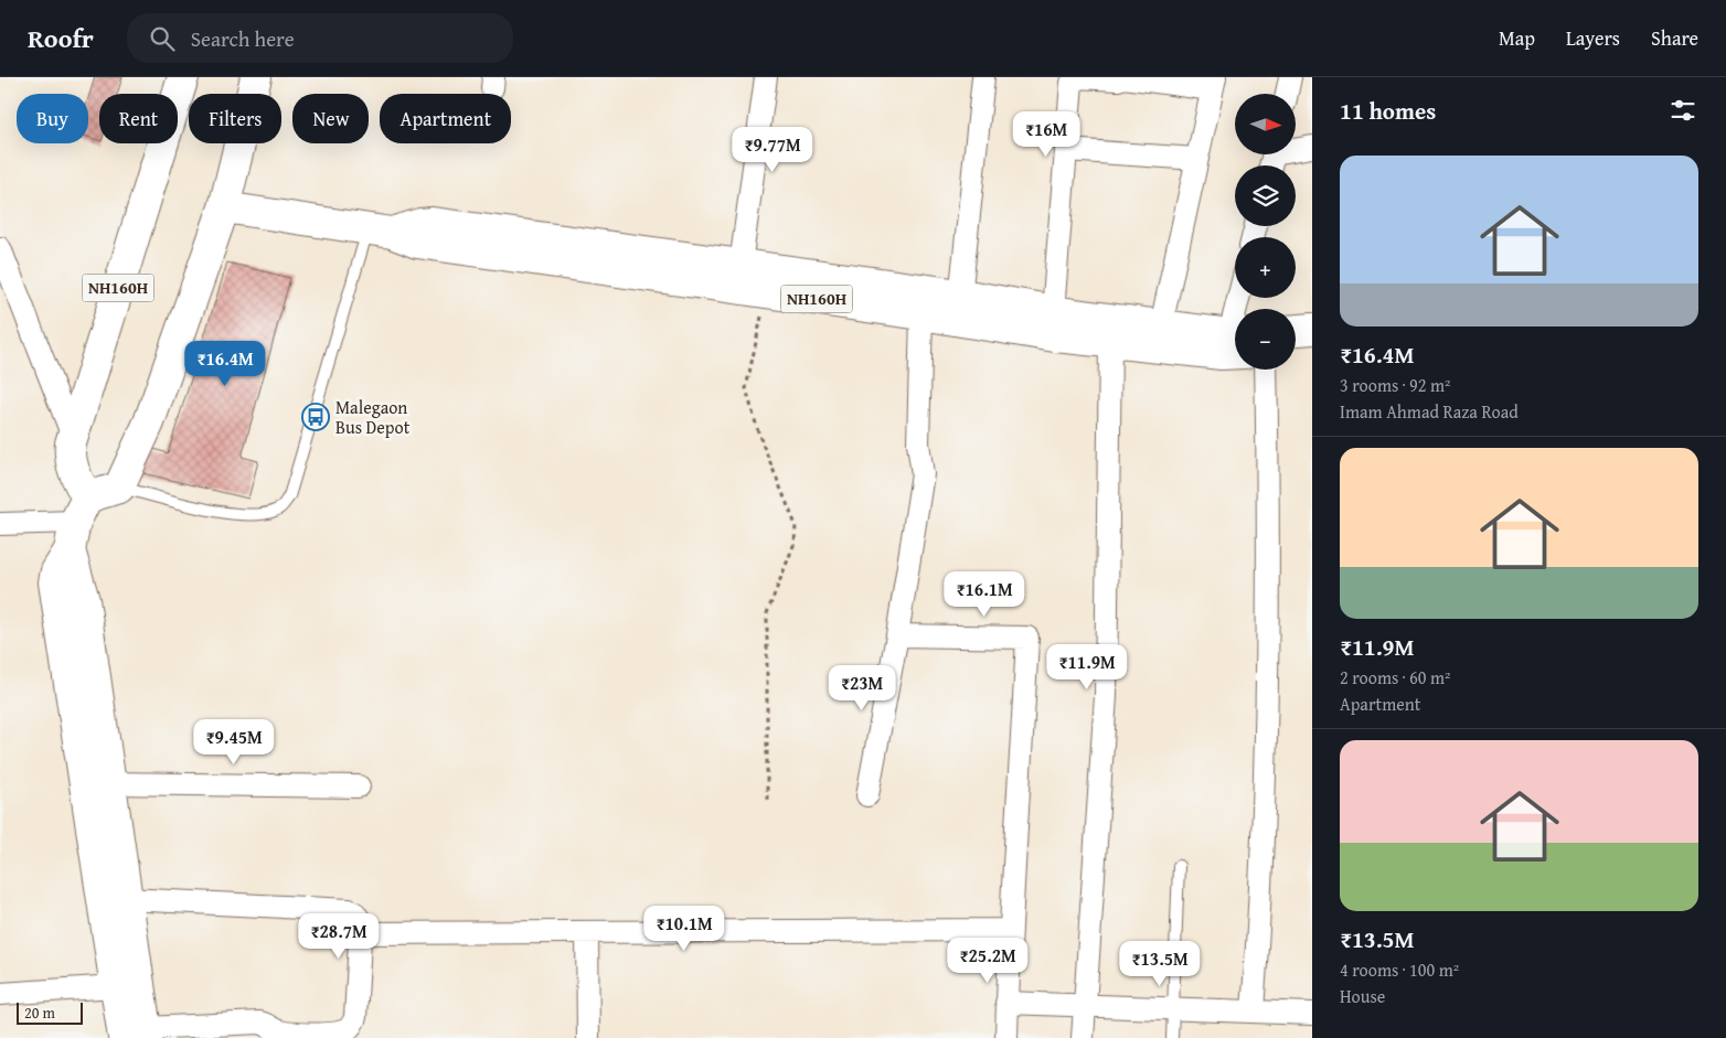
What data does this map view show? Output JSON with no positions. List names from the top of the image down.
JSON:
{
  "streets": {
    "main road": ["NH160H"]
  },
  "places": {
    "bus stop": ["Malegaon Bus Depot"]
  },
  "scale_bar": "20 m",
  "north": "right",
  "page": {
    "header": "Roofr",
    "search": "Search here",
    "nav": ["Map", "Layers", "Share"],
    "heading": "11 homes",
    "map_buttons": ["+", "−"],
    "chip": [
      "Buy",
      "Rent",
      "Filters",
      "New",
      "Apartment"
    ],
    "price": [
      "₹16M",
      "₹9.77M",
      "₹16.4M",
      "₹16.1M",
      "₹11.9M",
      "₹23M",
      "₹9.45M",
      "₹10.1M",
      "₹28.7M",
      "₹25.2M",
      "₹13.5M"
    ],
    "list": [
      {
        "name": "₹16.4M",
        "note": "3 rooms · 92 m² · Imam Ahmad Raza Road"
      },
      {
        "name": "₹11.9M",
        "note": "2 rooms · 60 m² · Apartment"
      },
      {
        "name": "₹13.5M",
        "note": "4 rooms · 100 m² · House"
      }
    ],
    "scale": "20 m"
  }
}
